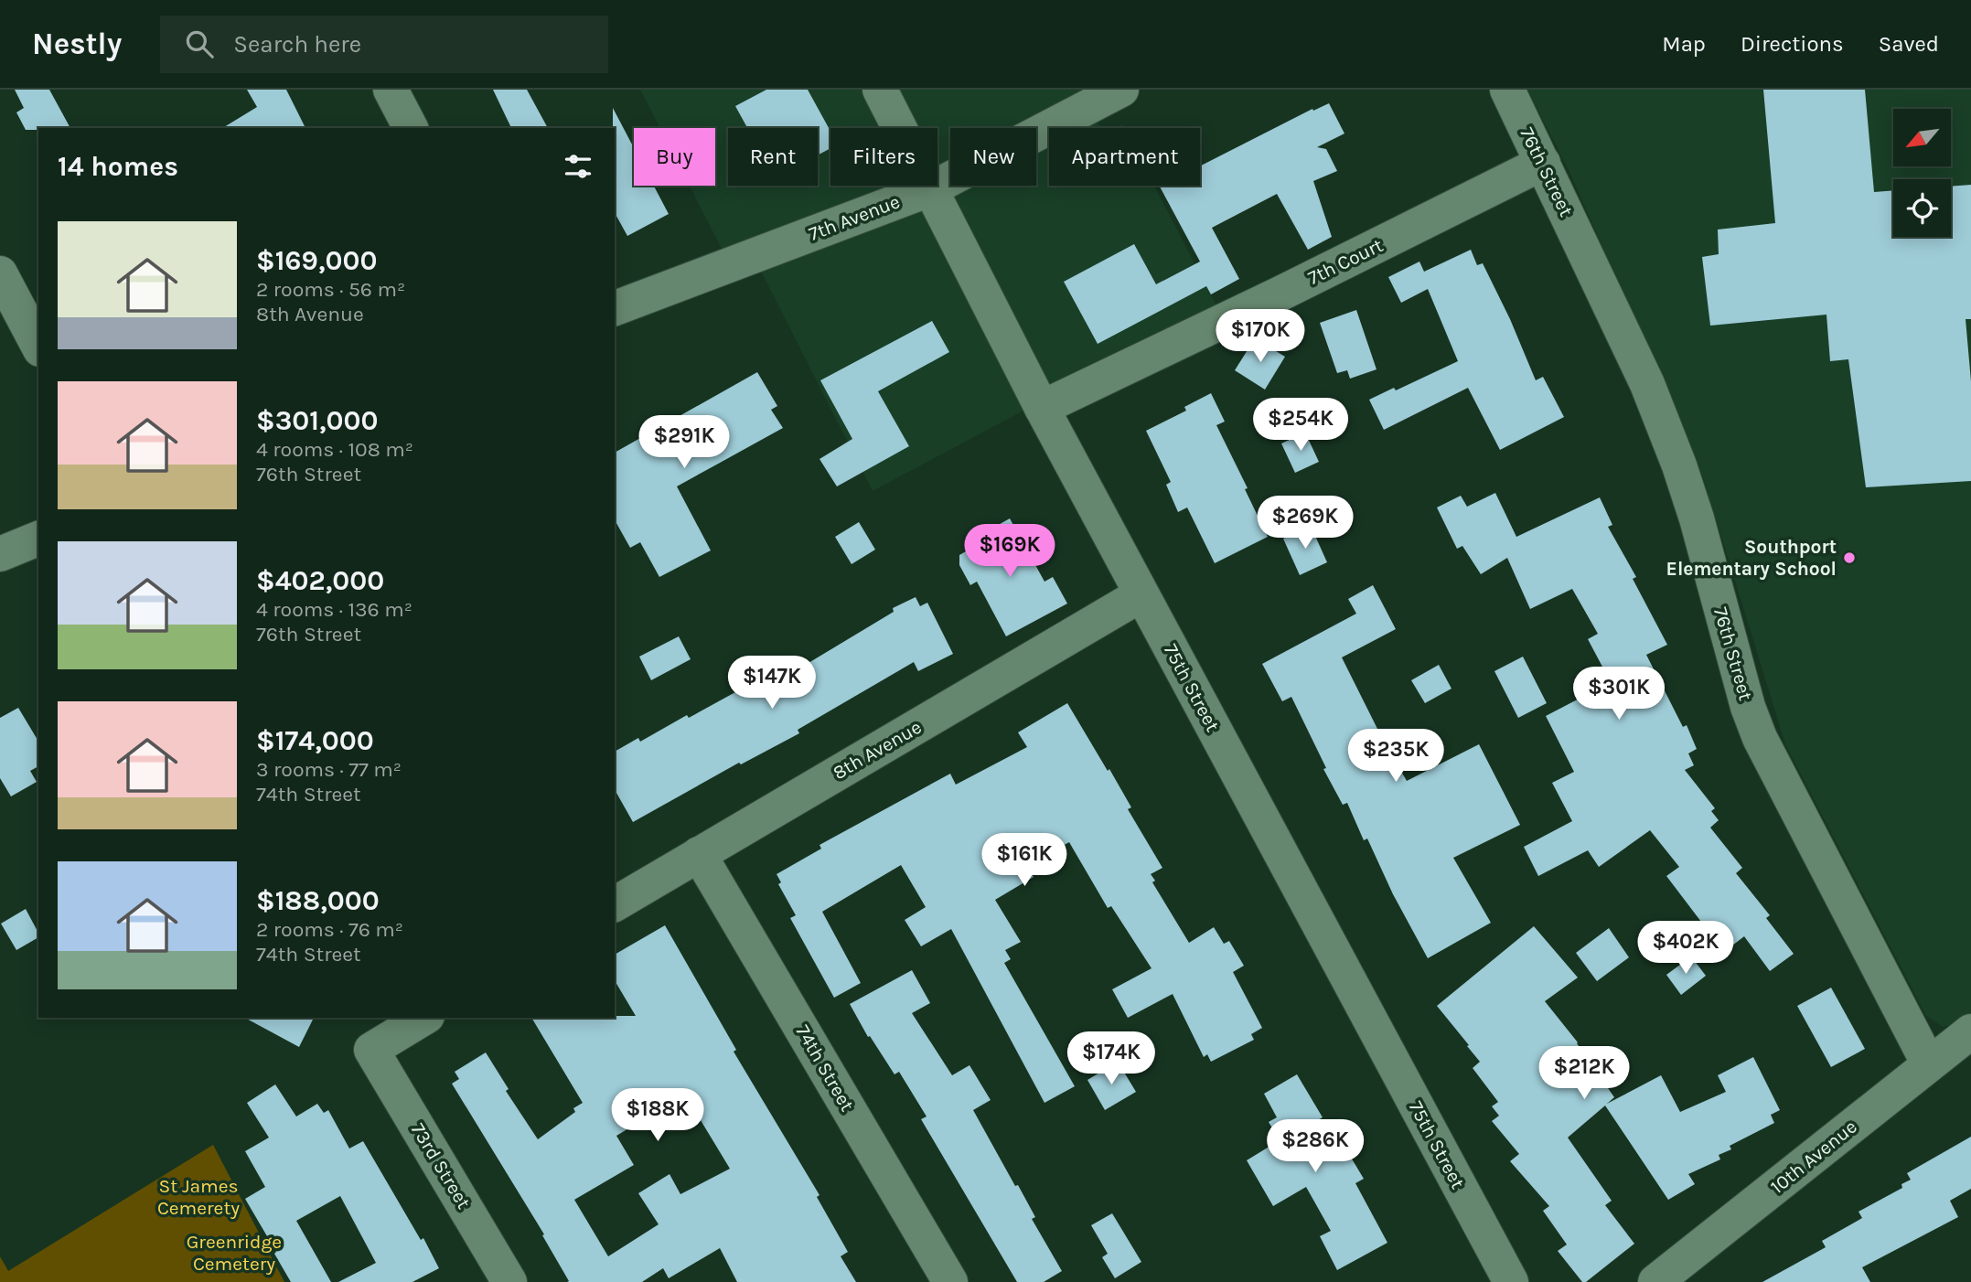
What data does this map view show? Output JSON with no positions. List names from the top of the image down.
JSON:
{
  "streets": {
    "street": [
      "76th Street",
      "7th Avenue",
      "7th Court",
      "75th Street",
      "8th Avenue",
      "74th Street",
      "10th Avenue",
      "73rd Street"
    ]
  },
  "crossings": [
    ["76th Street", "7th Court"],
    ["76th Street", "10th Avenue"],
    ["7th Avenue", "75th Street"],
    ["7th Court", "75th Street"],
    ["75th Street", "8th Avenue"],
    ["8th Avenue", "74th Street"]
  ],
  "parks": ["St James Cemerety", "Greenridge Cemetery"],
  "places": ["Southport Elementary School"],
  "north": "bottom left",
  "page": {
    "header": "Nestly",
    "search": "Search here",
    "nav": ["Map", "Directions", "Saved"],
    "chip": [
      "Buy",
      "Rent",
      "Filters",
      "New",
      "Apartment"
    ],
    "heading": "14 homes",
    "list": [
      {
        "name": "$169,000",
        "note": "2 rooms · 56 m² · 8th Avenue"
      },
      {
        "name": "$301,000",
        "note": "4 rooms · 108 m² · 76th Street"
      },
      {
        "name": "$402,000",
        "note": "4 rooms · 136 m² · 76th Street"
      },
      {
        "name": "$174,000",
        "note": "3 rooms · 77 m² · 74th Street"
      },
      {
        "name": "$188,000",
        "note": "2 rooms · 76 m² · 74th Street"
      }
    ],
    "price": [
      "$170K",
      "$254K",
      "$291K",
      "$269K",
      "$169K",
      "$147K",
      "$301K",
      "$235K",
      "$161K",
      "$402K",
      "$174K",
      "$212K",
      "$188K",
      "$286K"
    ]
  }
}
